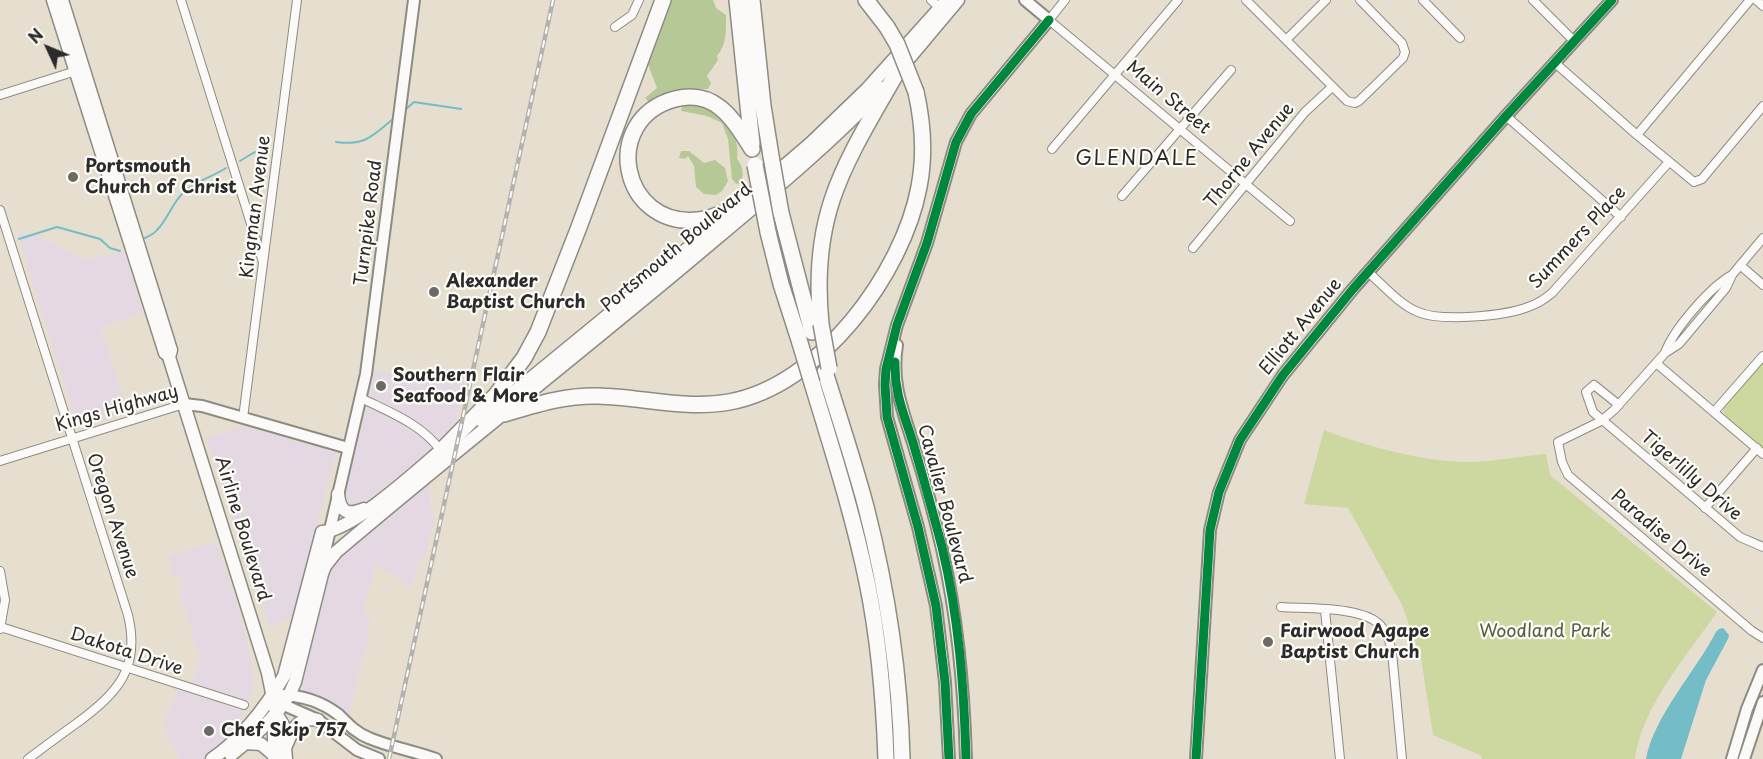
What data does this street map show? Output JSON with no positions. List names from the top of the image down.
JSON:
{
  "streets": {
    "main road": ["Portsmouth Boulevard", "Airline Boulevard"],
    "street": [
      "Main Street",
      "Thorne Avenue",
      "Kingman Avenue",
      "Turnpike Road",
      "Summers Place",
      "Elliott Avenue",
      "Kings Highway",
      "Tigerlilly Drive",
      "Cavalier Boulevard",
      "Oregon Avenue",
      "Paradise Drive",
      "Dakota Drive"
    ]
  },
  "crossings": [
    ["Main Street", "Thorne Avenue"],
    ["Main Street", "Cavalier Boulevard"],
    ["Kingman Avenue", "Kings Highway"],
    ["Turnpike Road", "Portsmouth Boulevard"],
    ["Turnpike Road", "Kings Highway"],
    ["Summers Place", "Elliott Avenue"],
    ["Portsmouth Boulevard", "Airline Boulevard"],
    ["Kings Highway", "Oregon Avenue"],
    ["Kings Highway", "Airline Boulevard"],
    ["Tigerlilly Drive", "Paradise Drive"],
    ["Oregon Avenue", "Dakota Drive"]
  ],
  "districts": ["GLENDALE"],
  "parks": ["Woodland Park"],
  "places": [
    "Portsmouth Church of Christ",
    "Alexander Baptist Church",
    "Southern Flair Seafood & More",
    "Fairwood Agape Baptist Church",
    "Chef Skip 757"
  ],
  "north": "top left"
}
